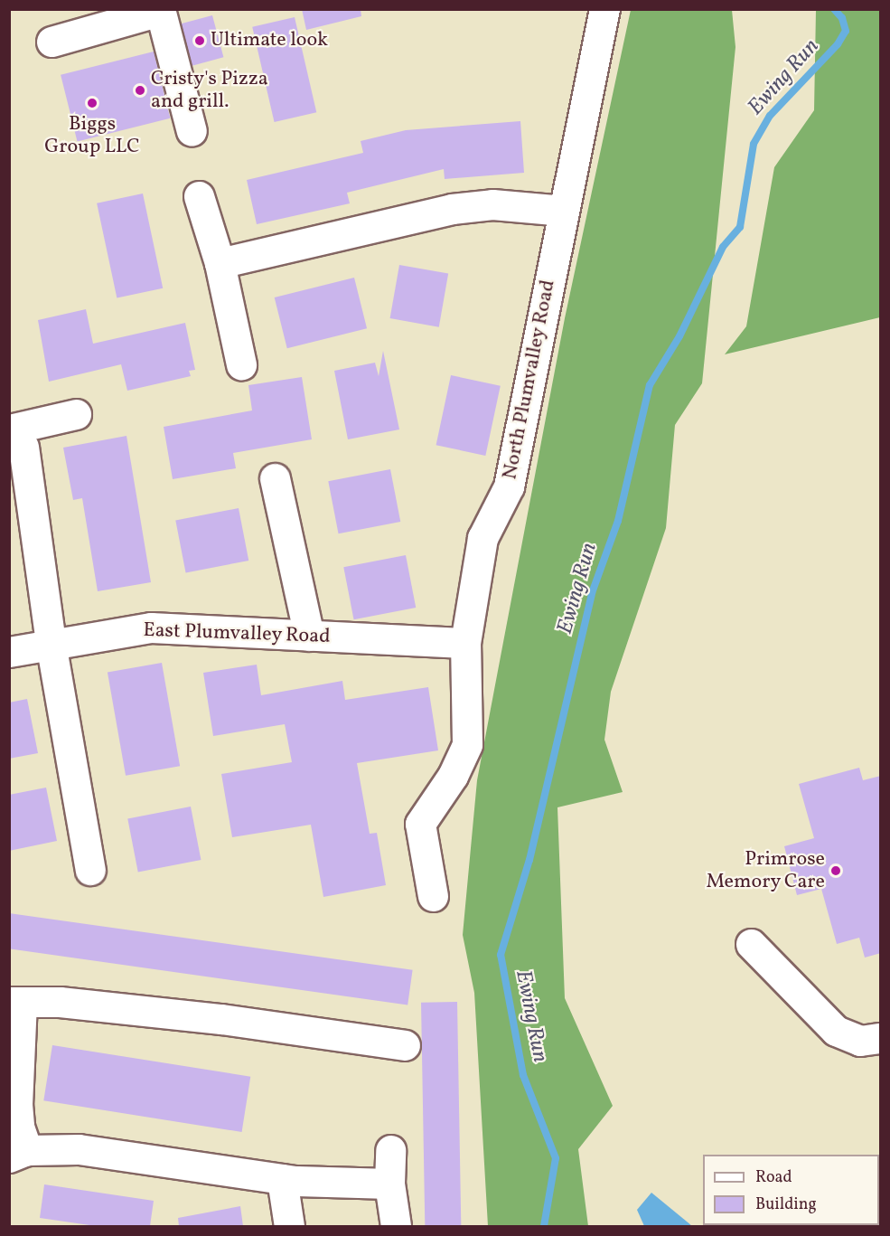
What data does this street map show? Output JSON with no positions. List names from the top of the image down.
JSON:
{
  "streets": {
    "lane": ["North Plumvalley Road", "East Plumvalley Road"]
  },
  "crossings": [
    ["North Plumvalley Road", "East Plumvalley Road"]
  ],
  "water": ["Ewing Run"],
  "places": [
    "Ultimate look",
    "Cristy's Pizza and grill.",
    "Biggs Group LLC",
    "Primrose Memory Care"
  ],
  "legend": ["Road", "Building"]
}
